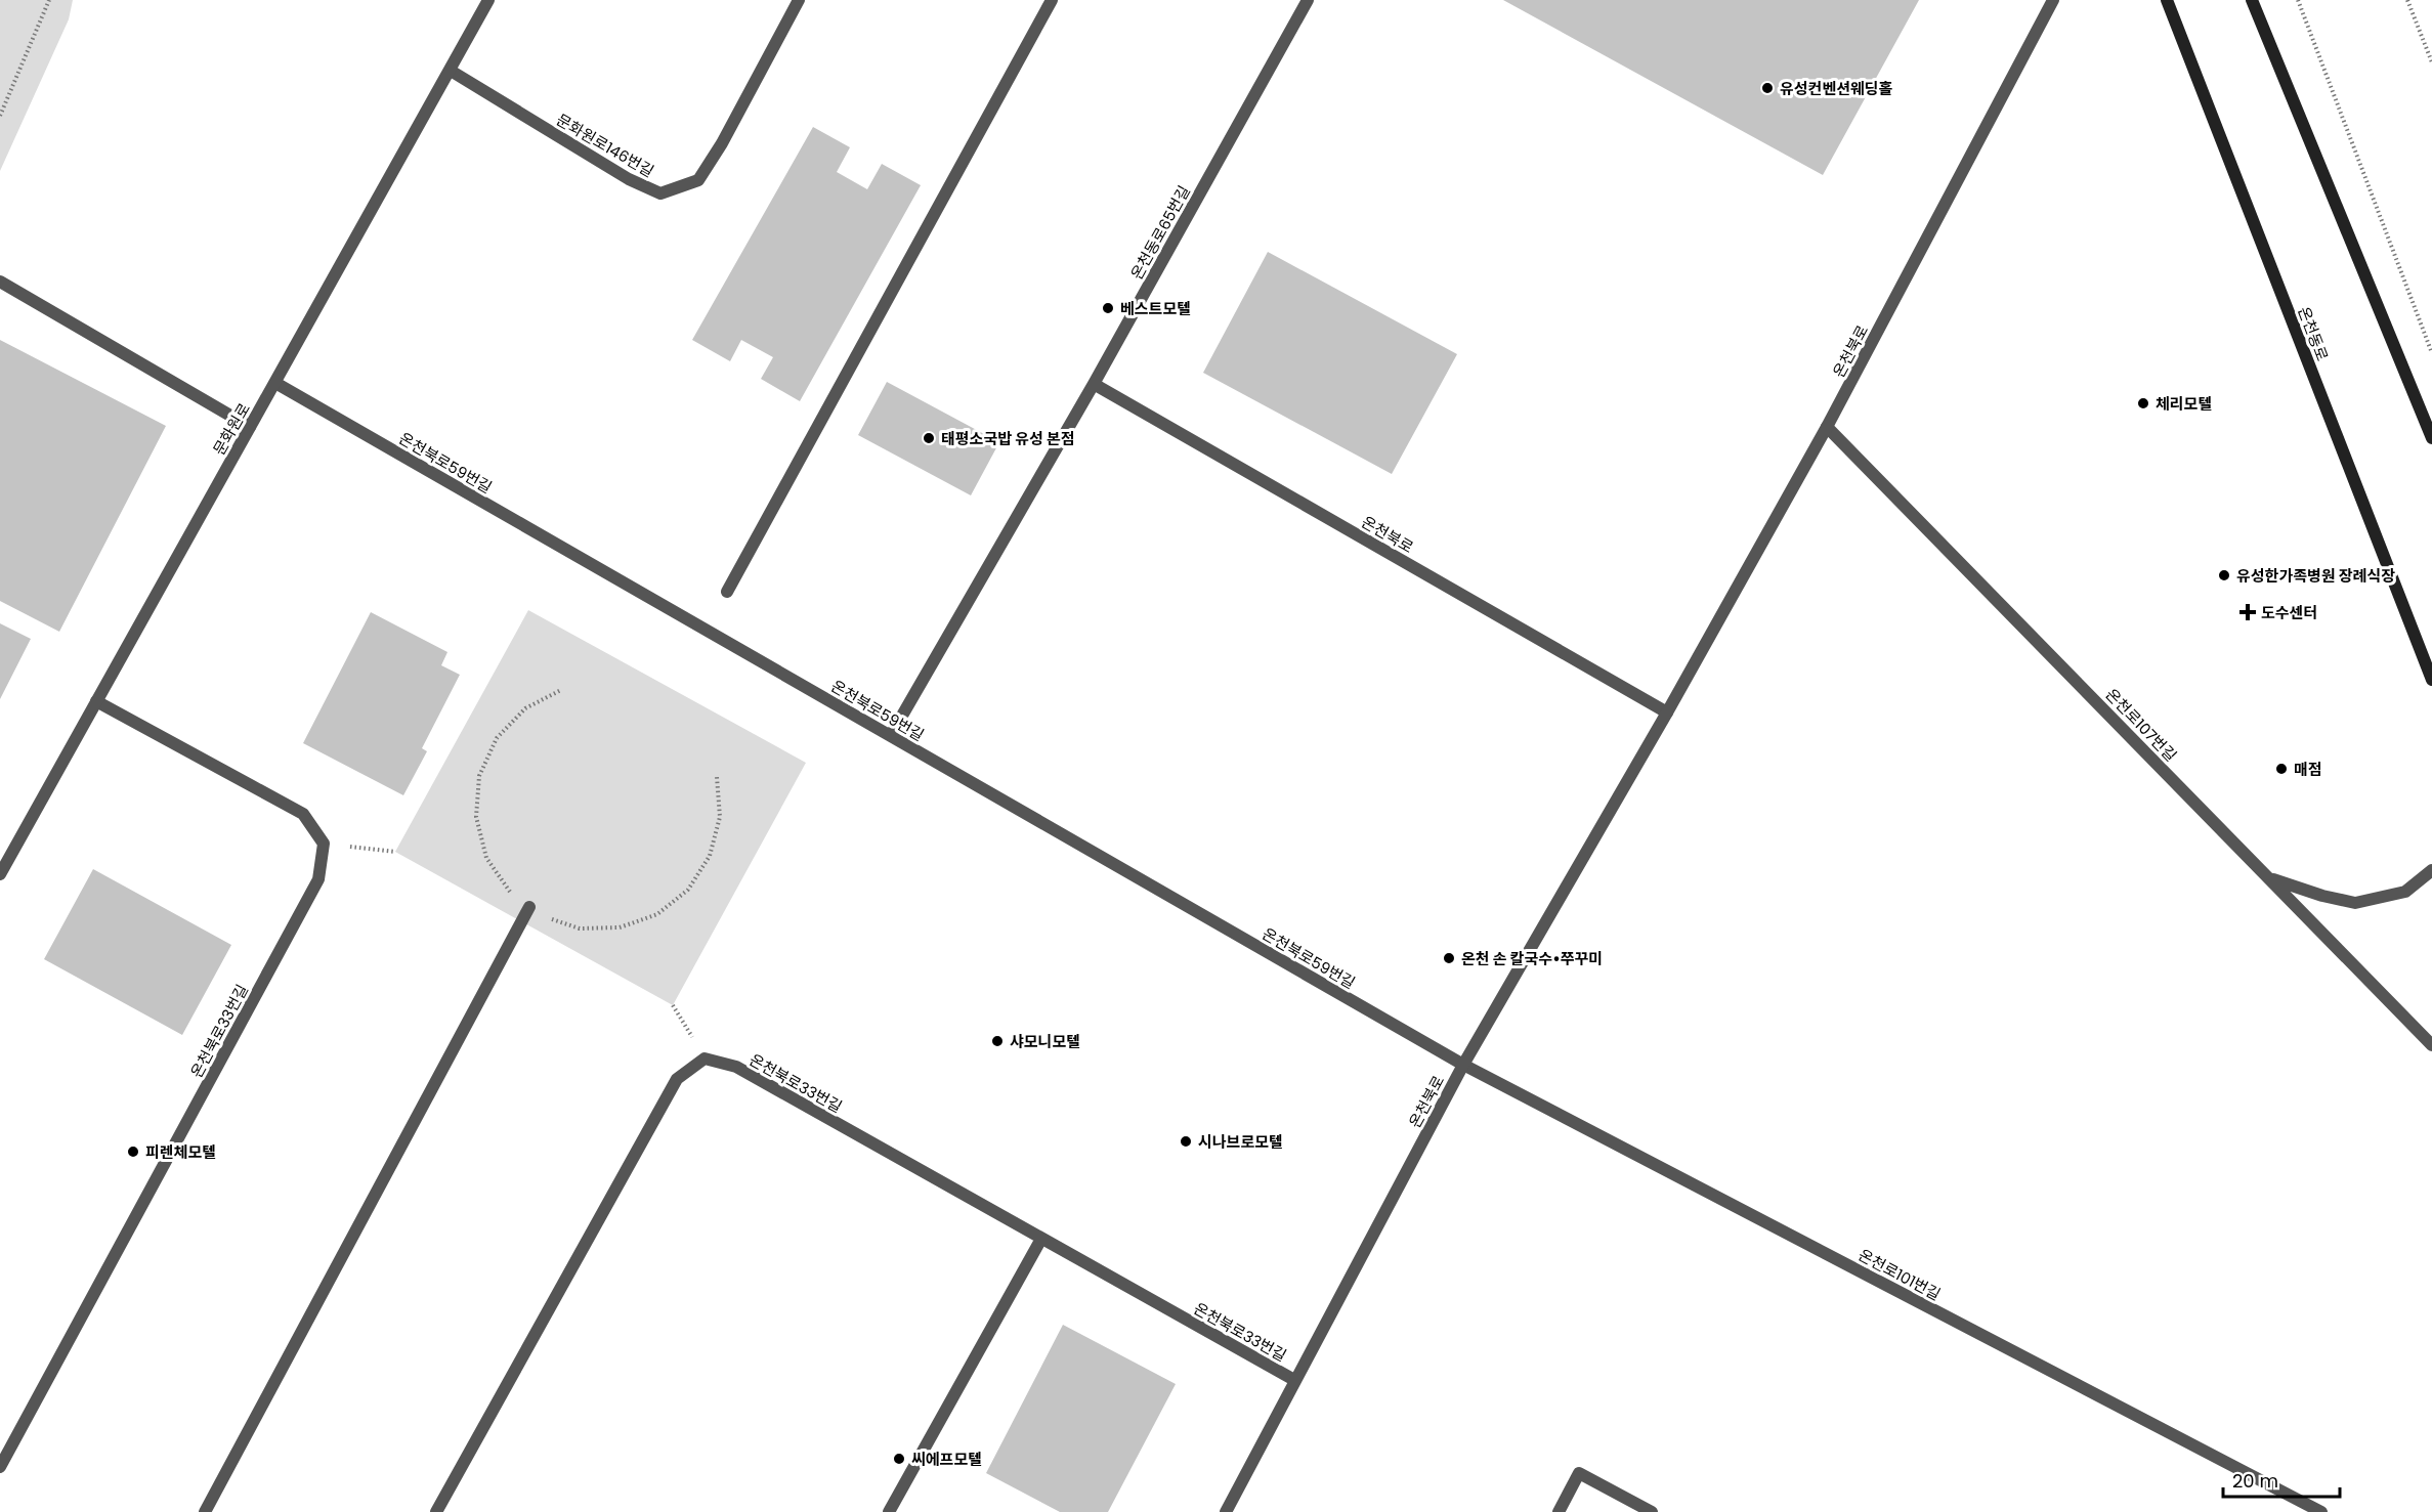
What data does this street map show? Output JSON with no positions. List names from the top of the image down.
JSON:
{
  "streets": {
    "main road": ["온천동로"],
    "street": [
      "문화원로146번길",
      "온천동로65번길",
      "온천북로",
      "문화원로",
      "온천북로59번길",
      "온천로107번길",
      "온천북로33번길",
      "온천로101번길"
    ]
  },
  "crossings": [
    ["문화원로146번길", "문화원로"],
    ["온천동로65번길", "온천북로"],
    ["온천동로65번길", "온천북로59번길"],
    ["온천북로", "온천북로59번길"],
    ["온천북로", "온천로107번길"],
    ["온천북로", "온천북로33번길"],
    ["온천북로", "온천로101번길"],
    ["문화원로", "온천북로59번길"],
    ["온천북로59번길", "온천로101번길"]
  ],
  "places": {
    "other": [
      "유성컨벤션웨딩홀",
      "베스트모텔",
      "체리모텔",
      "태평소국밥 유성 본점",
      "유성한가족병원 장례식장",
      "매점",
      "온천 손 칼국수•쭈꾸미",
      "샤모니모텔",
      "시나브로모텔",
      "피렌체모텔",
      "씨에프모텔"
    ],
    "health": ["도수센터"]
  },
  "scale_bar": "20 m"
}
